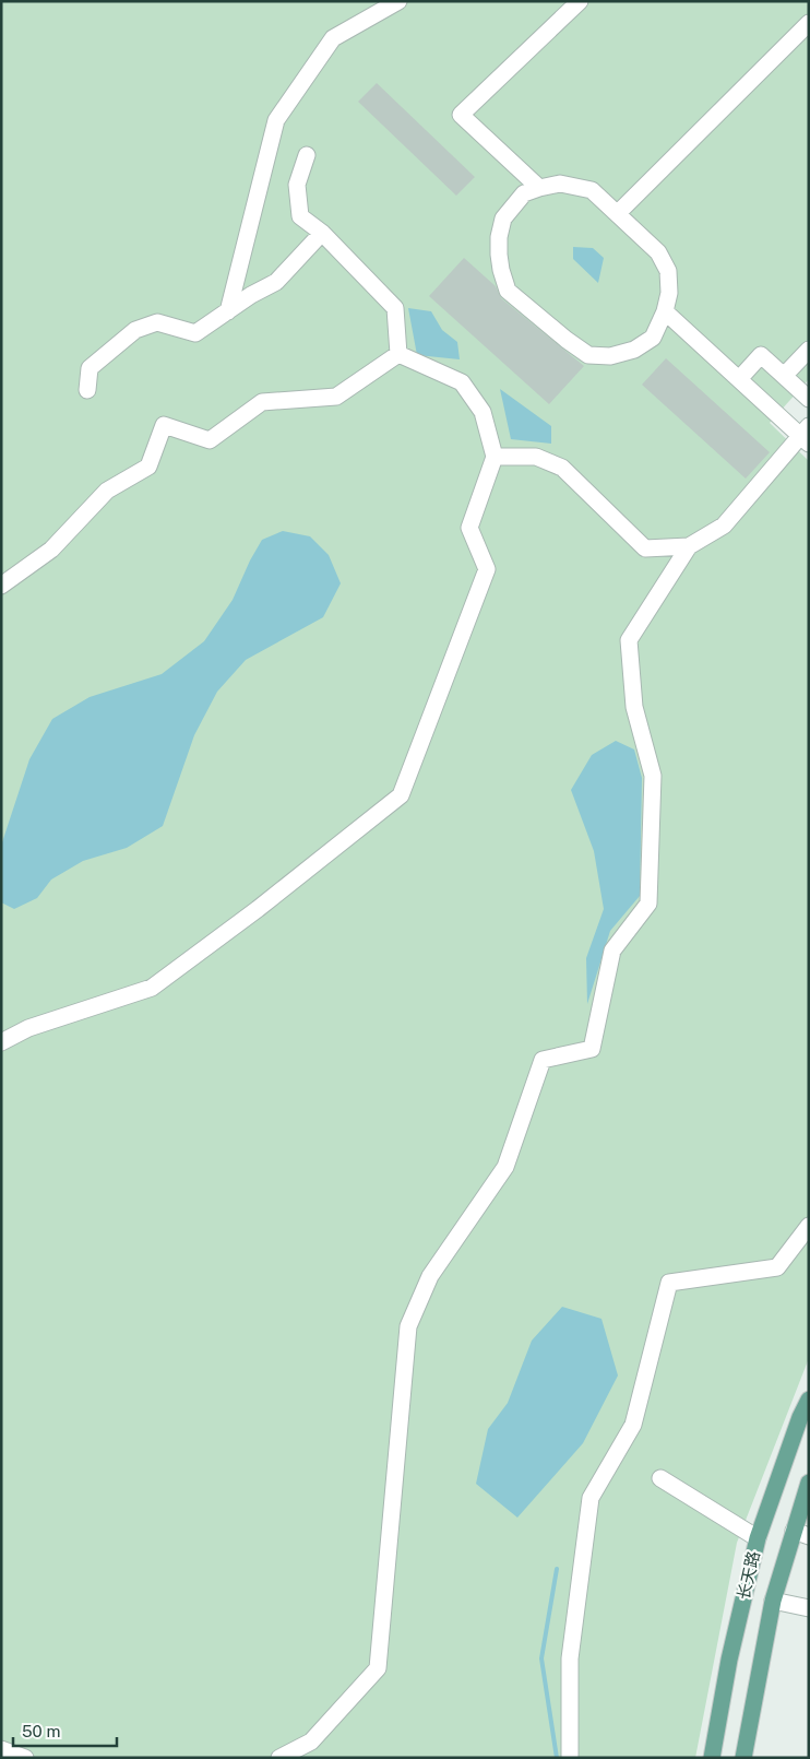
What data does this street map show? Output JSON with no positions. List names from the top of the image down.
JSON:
{
  "streets": {
    "main road": ["长天路"]
  },
  "scale_bar": "50 m"
}
